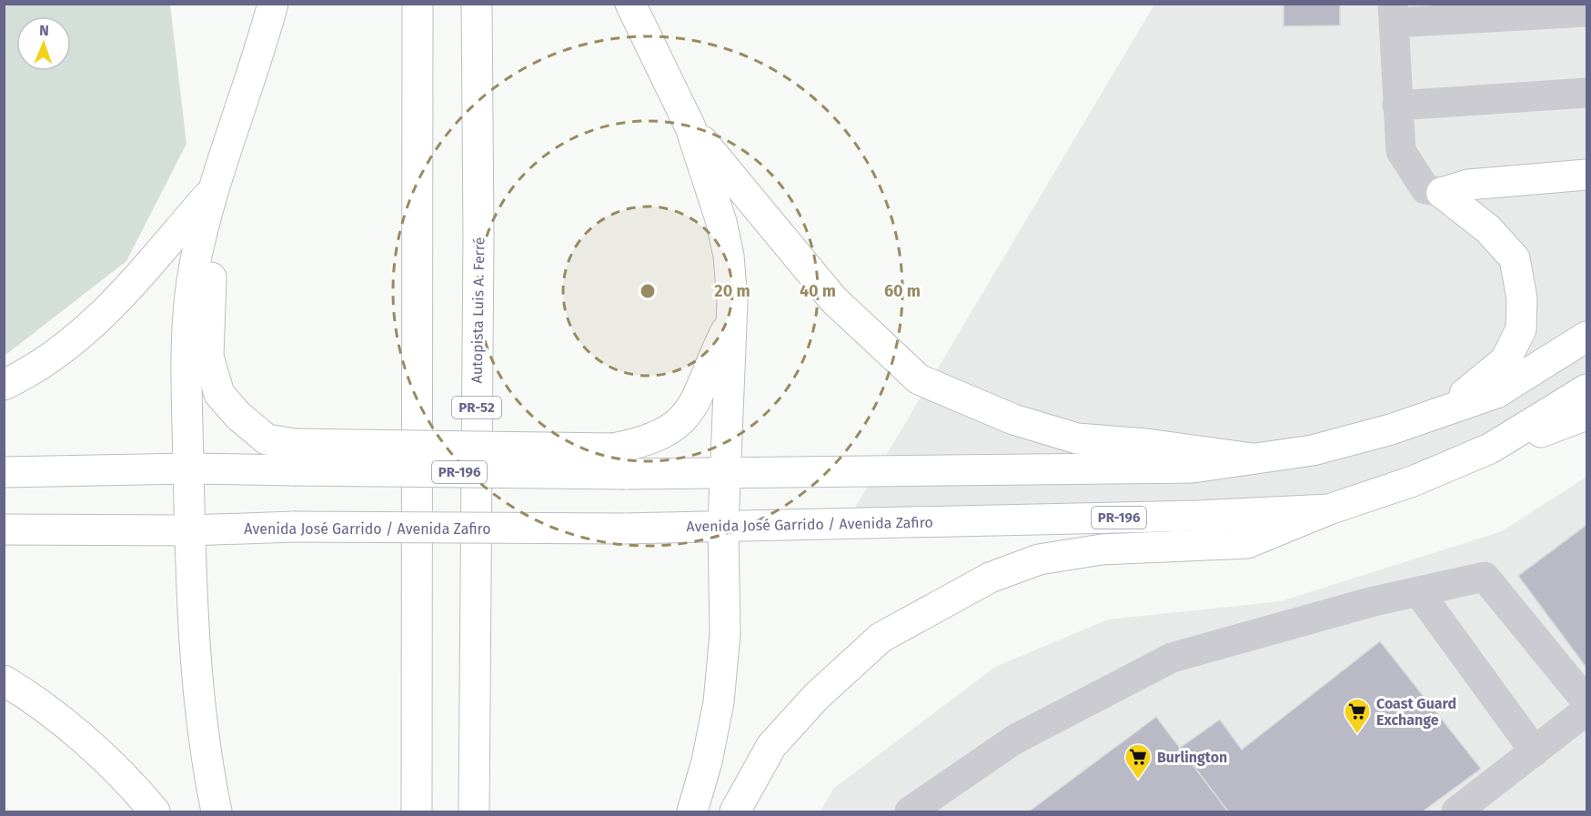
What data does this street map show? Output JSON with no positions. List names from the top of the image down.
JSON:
{
  "streets": {
    "main road": [
      "Autopista Luis A. Ferré",
      "PR-52",
      "PR-196",
      "Avenida José Garrido / Avenida Zafiro"
    ]
  },
  "places": {
    "supermarket": ["Coast Guard Exchange", "Burlington"]
  },
  "north": "top",
  "rings": ["20 m", "40 m", "60 m"]
}
